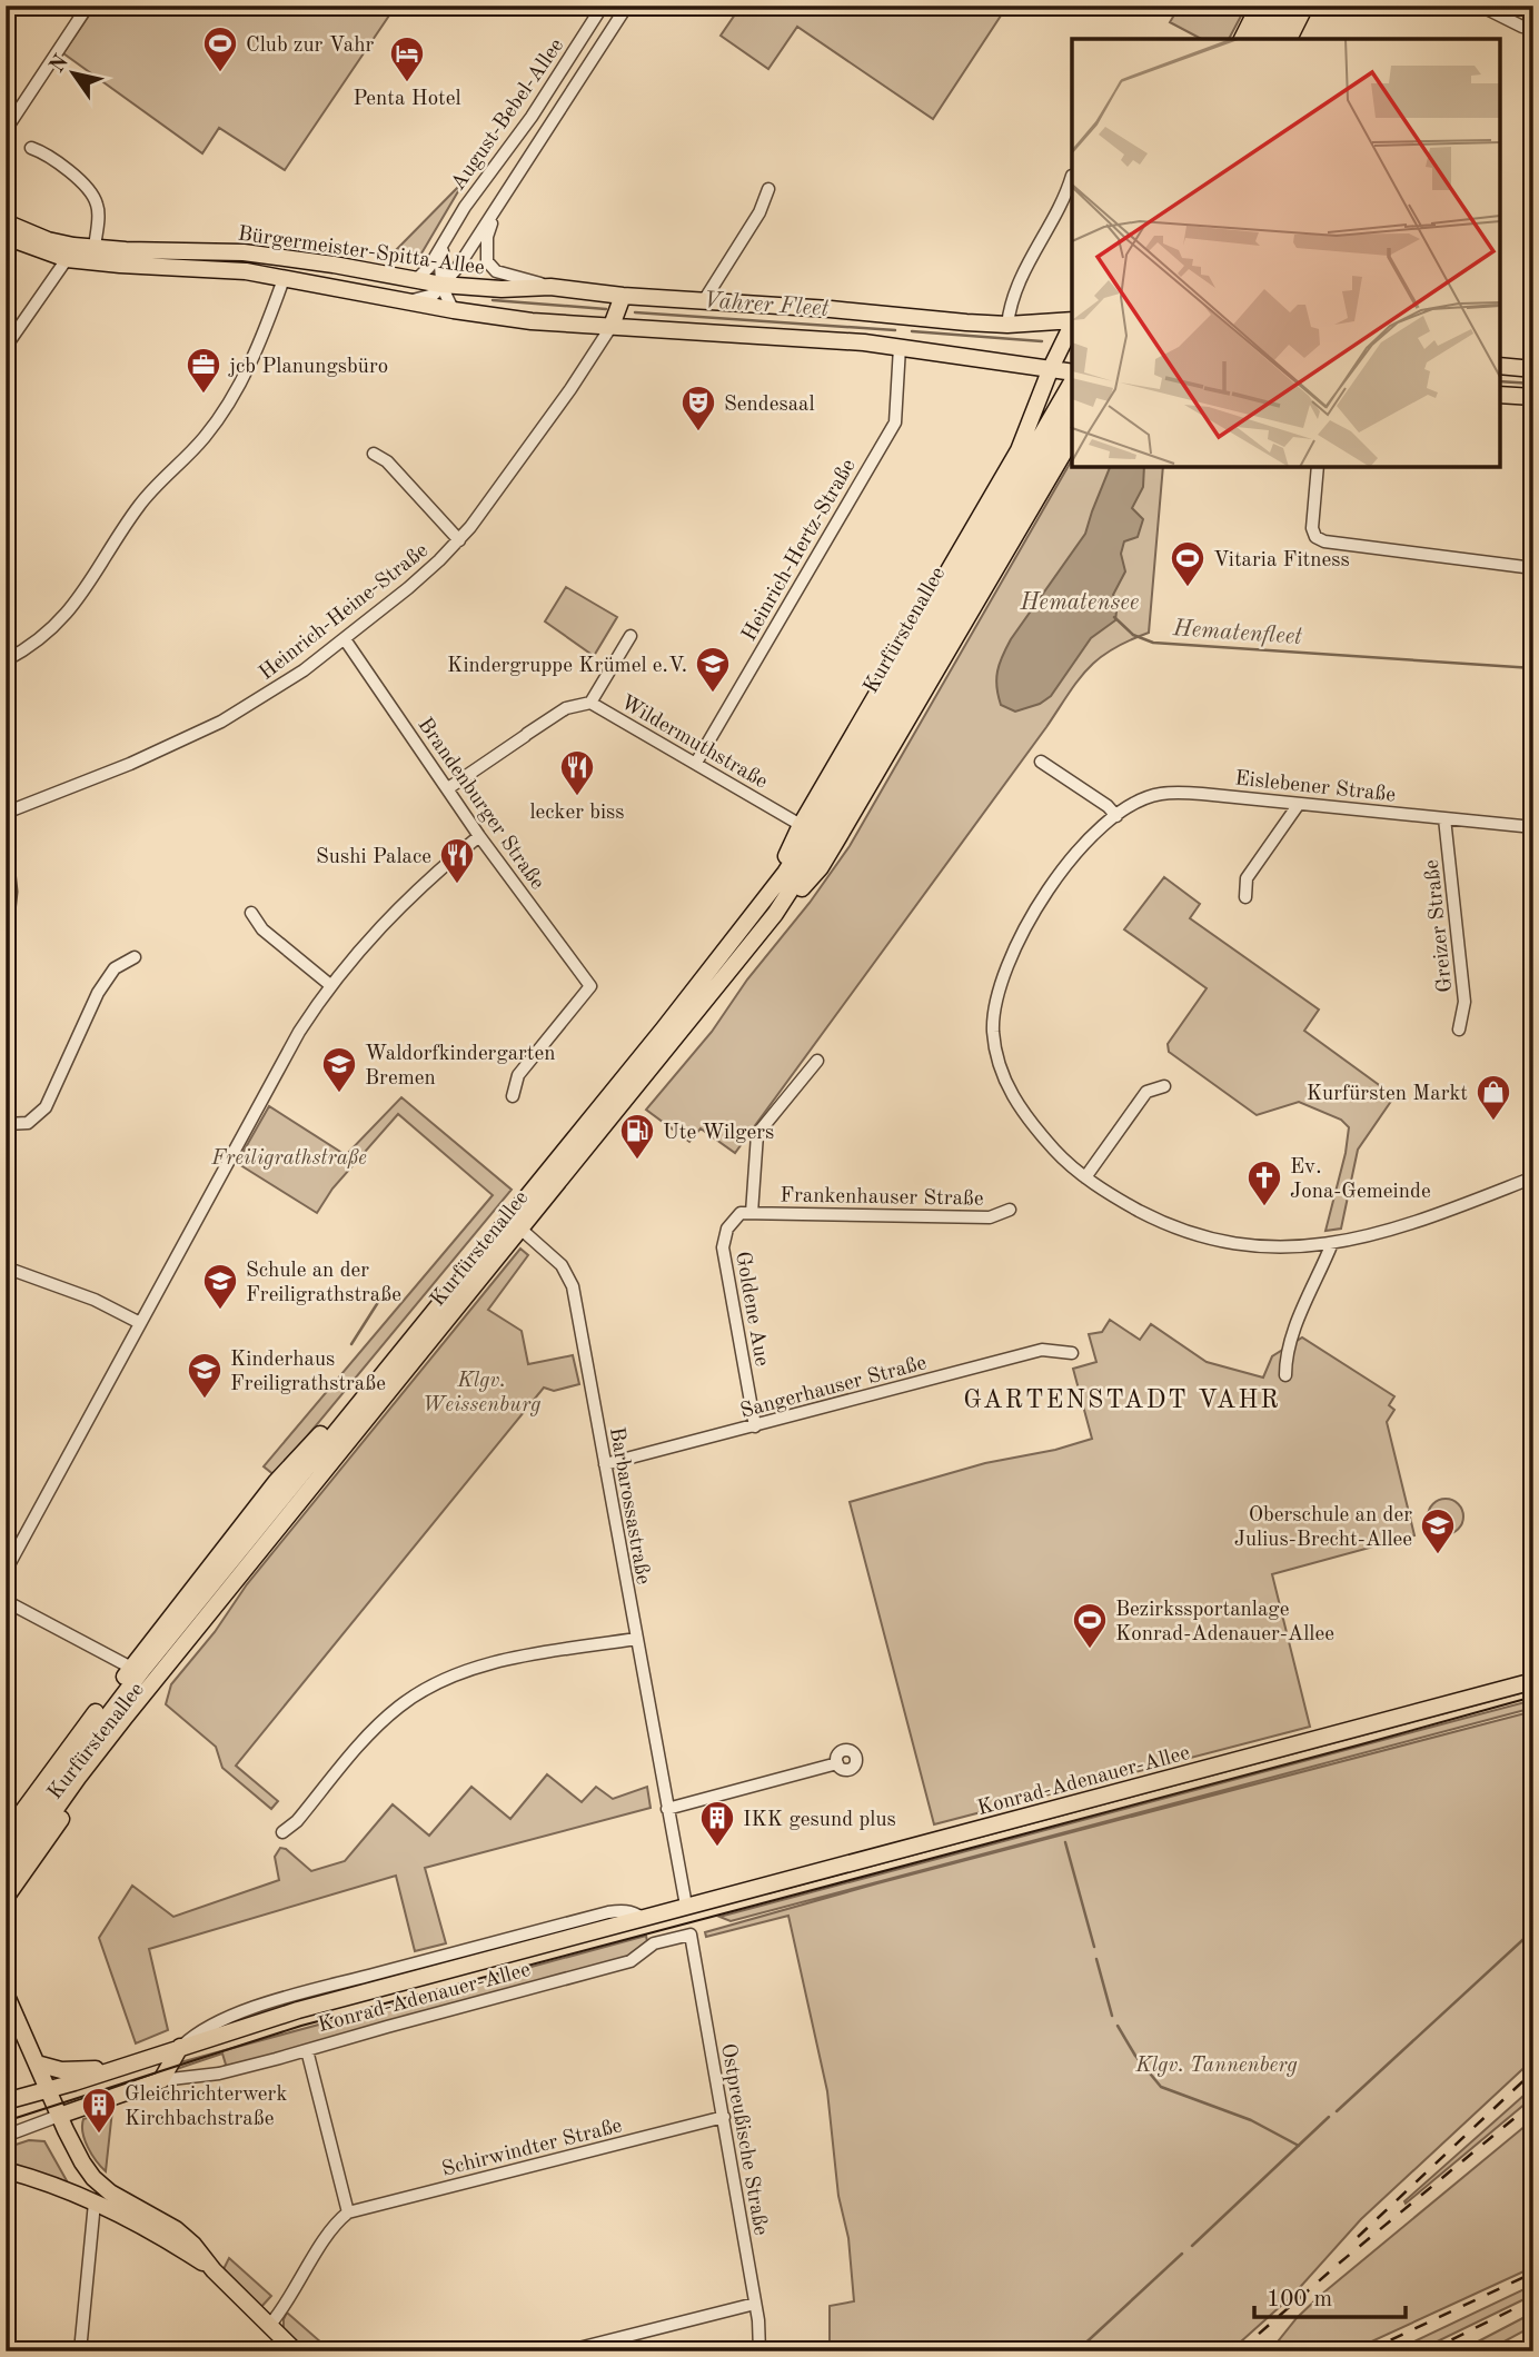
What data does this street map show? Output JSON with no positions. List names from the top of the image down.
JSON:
{
  "streets": {
    "main road": ["Bürgermeister-Spitta-Allee", "Kurfürstenallee", "Konrad-Adenauer-Allee"],
    "street": [
      "August-Bebel-Allee",
      "Heinrich-Hertz-Straße",
      "Heinrich-Heine-Straße",
      "Wildermuthstraße",
      "Eislebener Straße",
      "Brandenburger Straße",
      "Greizer Straße",
      "Frankenhauser Straße",
      "Goldene Aue",
      "Sangerhauser Straße",
      "Barbarossastraße",
      "Ostpreußische Straße",
      "Schirwindter Straße"
    ]
  },
  "crossings": [
    ["August-Bebel-Allee", "Bürgermeister-Spitta-Allee"],
    ["Bürgermeister-Spitta-Allee", "Heinrich-Hertz-Straße"],
    ["Bürgermeister-Spitta-Allee", "Heinrich-Heine-Straße"],
    ["Bürgermeister-Spitta-Allee", "Kurfürstenallee"],
    ["Heinrich-Hertz-Straße", "Wildermuthstraße"],
    ["Heinrich-Heine-Straße", "Brandenburger Straße"],
    ["Kurfürstenallee", "Wildermuthstraße"],
    ["Kurfürstenallee", "Barbarossastraße"],
    ["Wildermuthstraße", "Brandenburger Straße"],
    ["Eislebener Straße", "Greizer Straße"],
    ["Frankenhauser Straße", "Goldene Aue"],
    ["Goldene Aue", "Sangerhauser Straße"],
    ["Sangerhauser Straße", "Barbarossastraße"],
    ["Barbarossastraße", "Konrad-Adenauer-Allee"],
    ["Konrad-Adenauer-Allee", "Ostpreußische Straße"],
    ["Ostpreußische Straße", "Schirwindter Straße"]
  ],
  "districts": ["GARTENSTADT VAHR"],
  "water": ["Vahrer Fleet", "Hematensee", "Hematenfleet"],
  "parks": ["Freiligrathstraße", "Klgv. Weissenburg", "Klgv. Tannenberg"],
  "places": {
    "sports": ["Club zur Vahr", "Vitaria Fitness", "Bezirkssportanlage Konrad-Adenauer-Allee"],
    "hotel": ["Penta Hotel"],
    "office": ["jcb Planungsbüro"],
    "theatre": ["Sendesaal"],
    "school or university": [
      "Kindergruppe Krümel e.V.",
      "Waldorfkindergarten Bremen",
      "Schule an der Freiligrathstraße",
      "Kinderhaus Freiligrathstraße",
      "Oberschule an der Julius-Brecht-Allee"
    ],
    "restaurant": ["lecker biss", "Sushi Palace"],
    "shop": ["Kurfürsten Markt"],
    "fuel station": ["Ute Wilgers"],
    "church": ["Ev. Jona-Gemeinde"],
    "building": ["IKK gesund plus", "Gleichrichterwerk Kirchbachstraße"]
  },
  "scale_bar": "100 m",
  "north": "top left"
}
